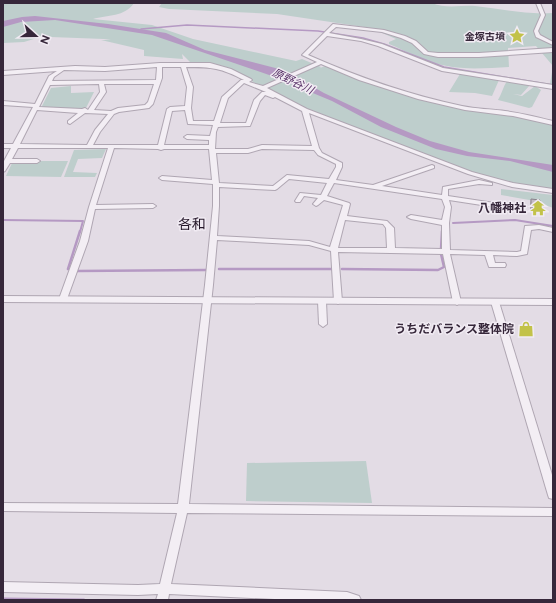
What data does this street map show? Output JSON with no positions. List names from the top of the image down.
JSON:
{
  "districts": ["各和"],
  "water": ["原野谷川"],
  "places": {
    "place": ["金塚古墳"],
    "temple": ["八幡神社"],
    "shop": ["うちだバランス整体院"]
  },
  "north": "right"
}
